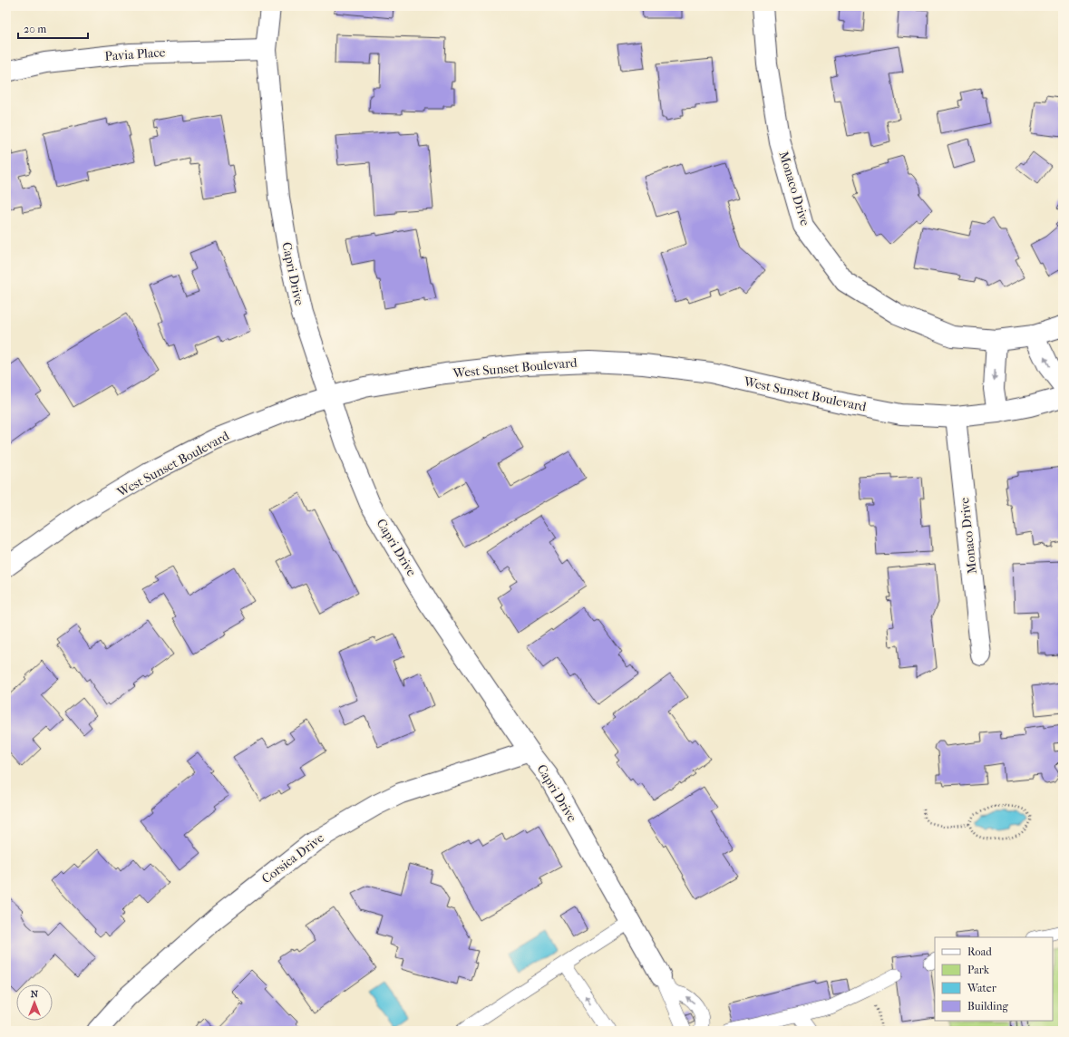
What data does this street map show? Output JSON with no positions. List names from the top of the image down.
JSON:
{
  "streets": {
    "street": [
      "Pavia Place",
      "Monaco Drive",
      "Capri Drive",
      "West Sunset Boulevard",
      "Corsica Drive"
    ]
  },
  "crossings": [
    ["Pavia Place", "Capri Drive"],
    ["Monaco Drive", "West Sunset Boulevard"],
    ["Capri Drive", "West Sunset Boulevard"],
    ["Capri Drive", "Corsica Drive"]
  ],
  "legend": [
    "Road",
    "Park",
    "Water",
    "Building"
  ],
  "scale_bar": "20 m",
  "north": "top"
}
